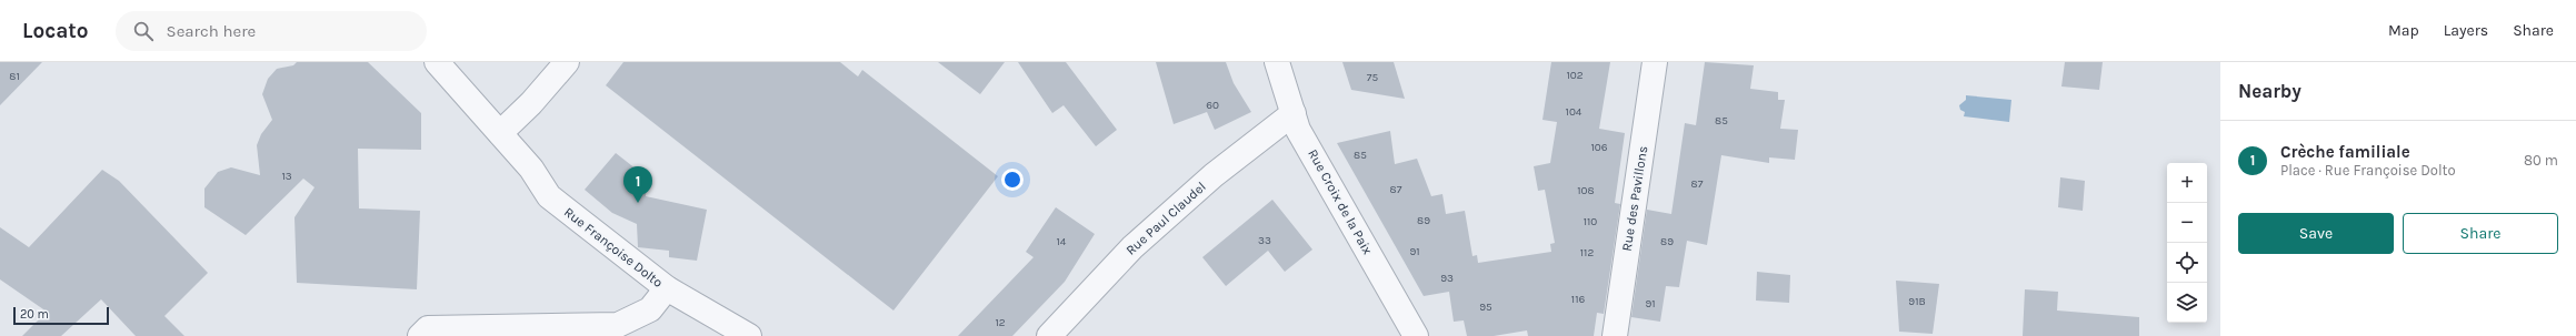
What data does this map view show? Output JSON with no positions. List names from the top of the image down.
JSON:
{
  "streets": {
    "street": [
      "Rue des Pavillons",
      "Rue Croix de la Paix",
      "Rue Paul Claudel",
      "Rue Françoise Dolto"
    ]
  },
  "crossings": [
    ["Rue Croix de la Paix", "Rue Paul Claudel"]
  ],
  "house_numbers": [
    "102",
    "81",
    "75",
    "60",
    "104",
    "85",
    "106",
    "85",
    "13",
    "87",
    "87",
    "108",
    "89",
    "110",
    "33",
    "14",
    "89",
    "91",
    "112",
    "93",
    "116",
    "91B",
    "91",
    "95",
    "12"
  ],
  "scale_bar": "20 m",
  "page": {
    "header": "Locato",
    "search": "Search here",
    "nav": ["Map", "Layers", "Share"],
    "heading": "Nearby",
    "list": [
      {
        "mark": "1",
        "name": "Crèche familiale",
        "note": "Place · Rue Françoise Dolto",
        "value": "80 m"
      }
    ],
    "map_buttons": ["+", "−"],
    "pins": "1",
    "buttons": ["Save", "Share"],
    "scale": "20 m"
  }
}
